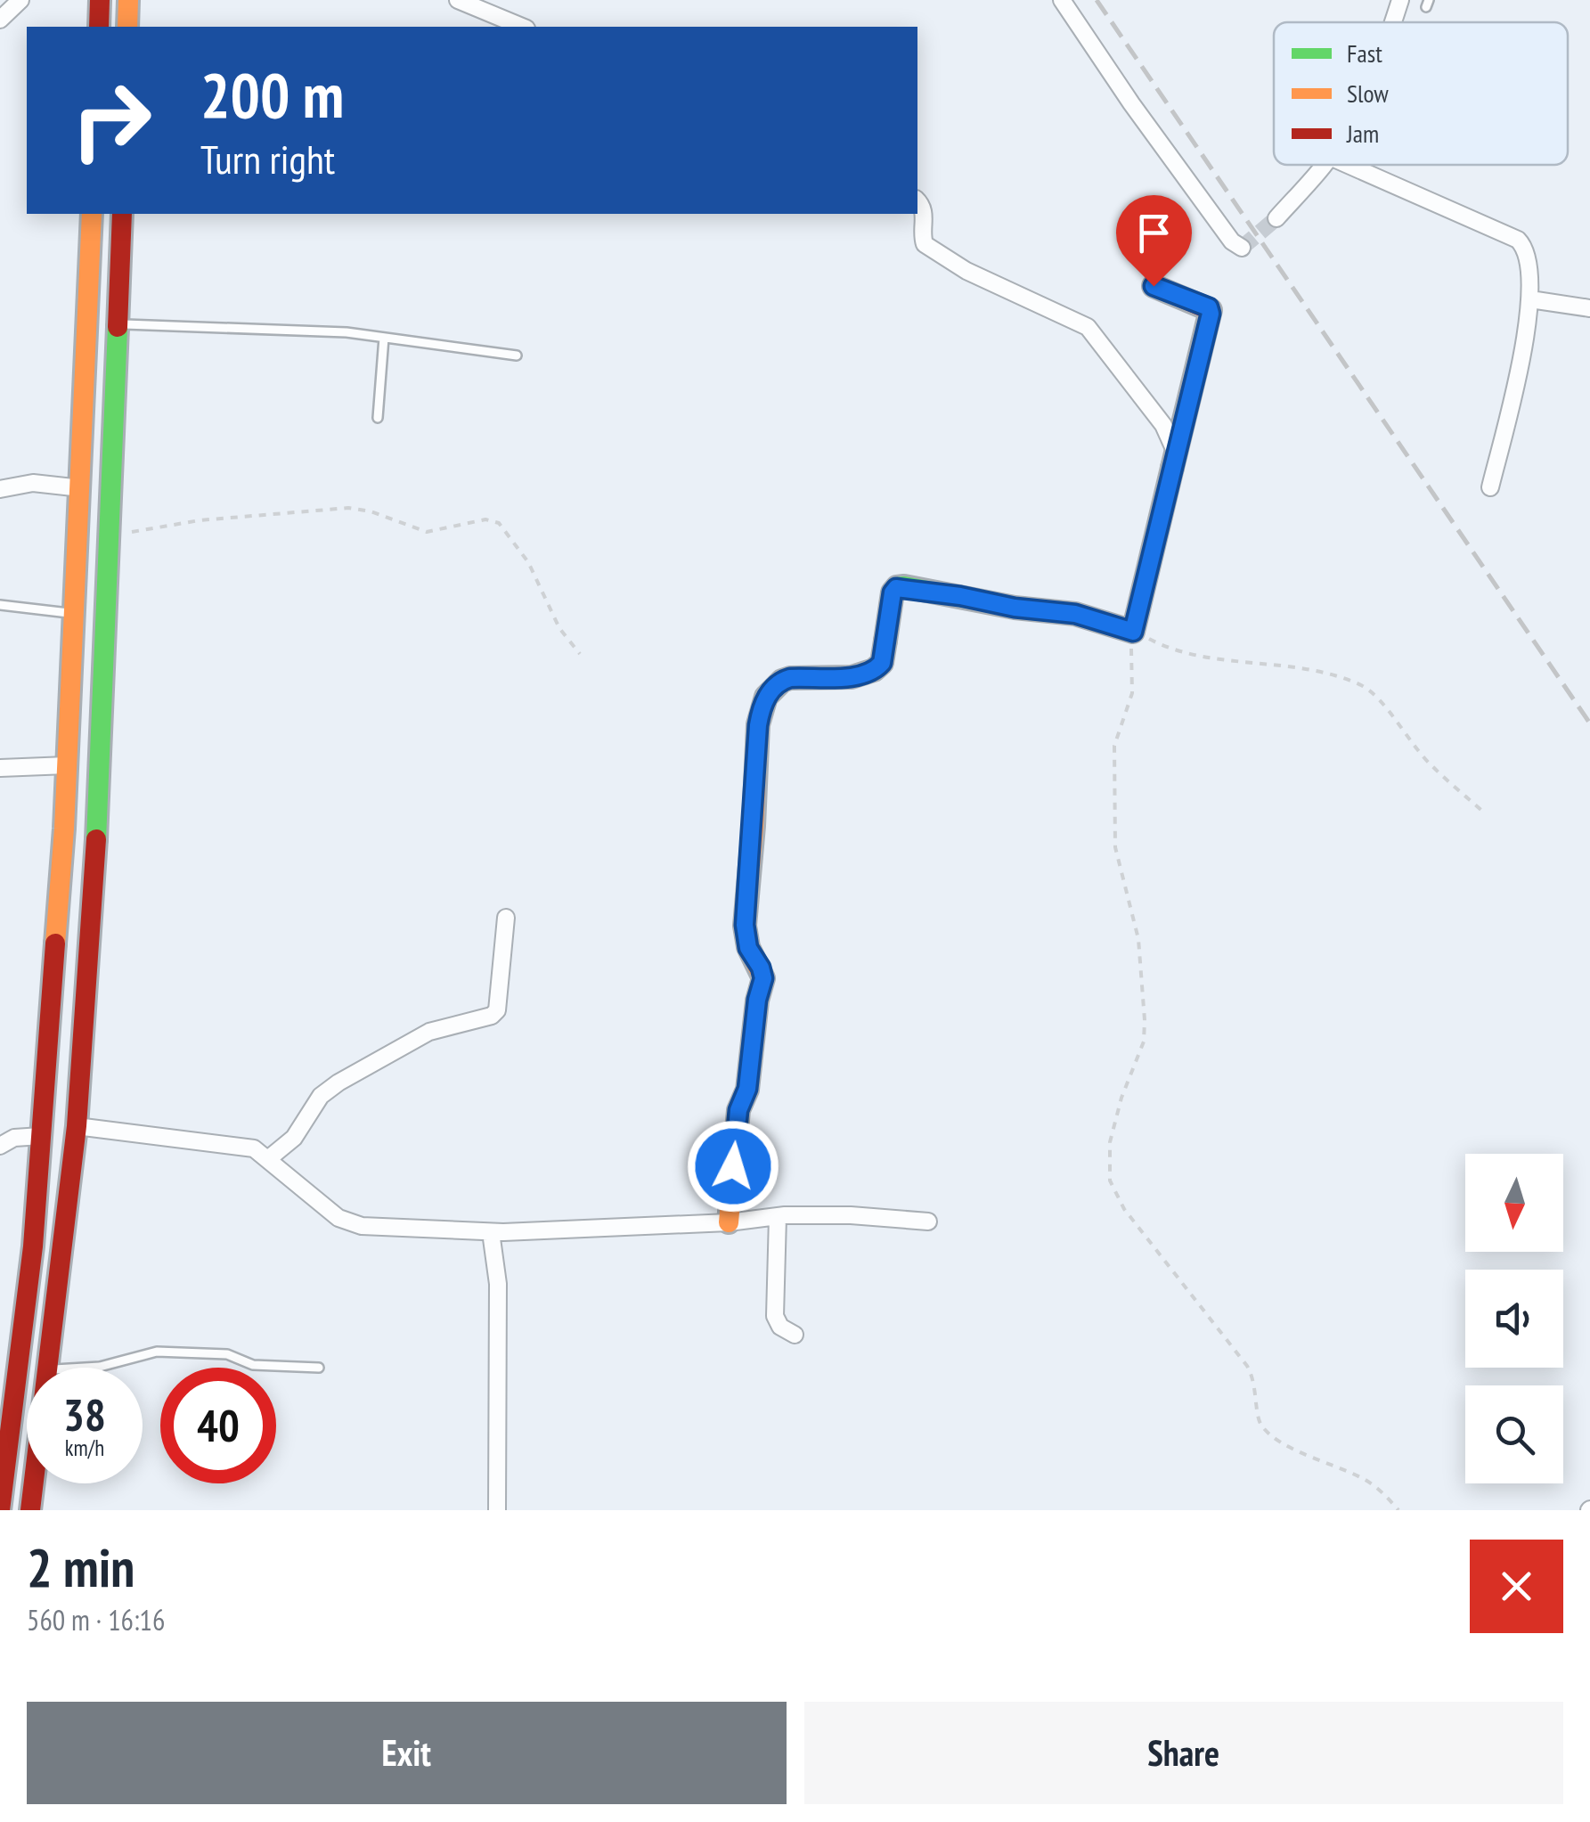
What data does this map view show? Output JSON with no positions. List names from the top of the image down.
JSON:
{
  "legend": ["Fast", "Slow", "Jam"],
  "north": "bottom",
  "page": {
    "turn": ["200 m", "Turn right"],
    "speed": "38 km/h",
    "limit": "40",
    "heading": ["2 min", "560 m · 16:16"],
    "buttons": ["Exit", "Share"]
  }
}
